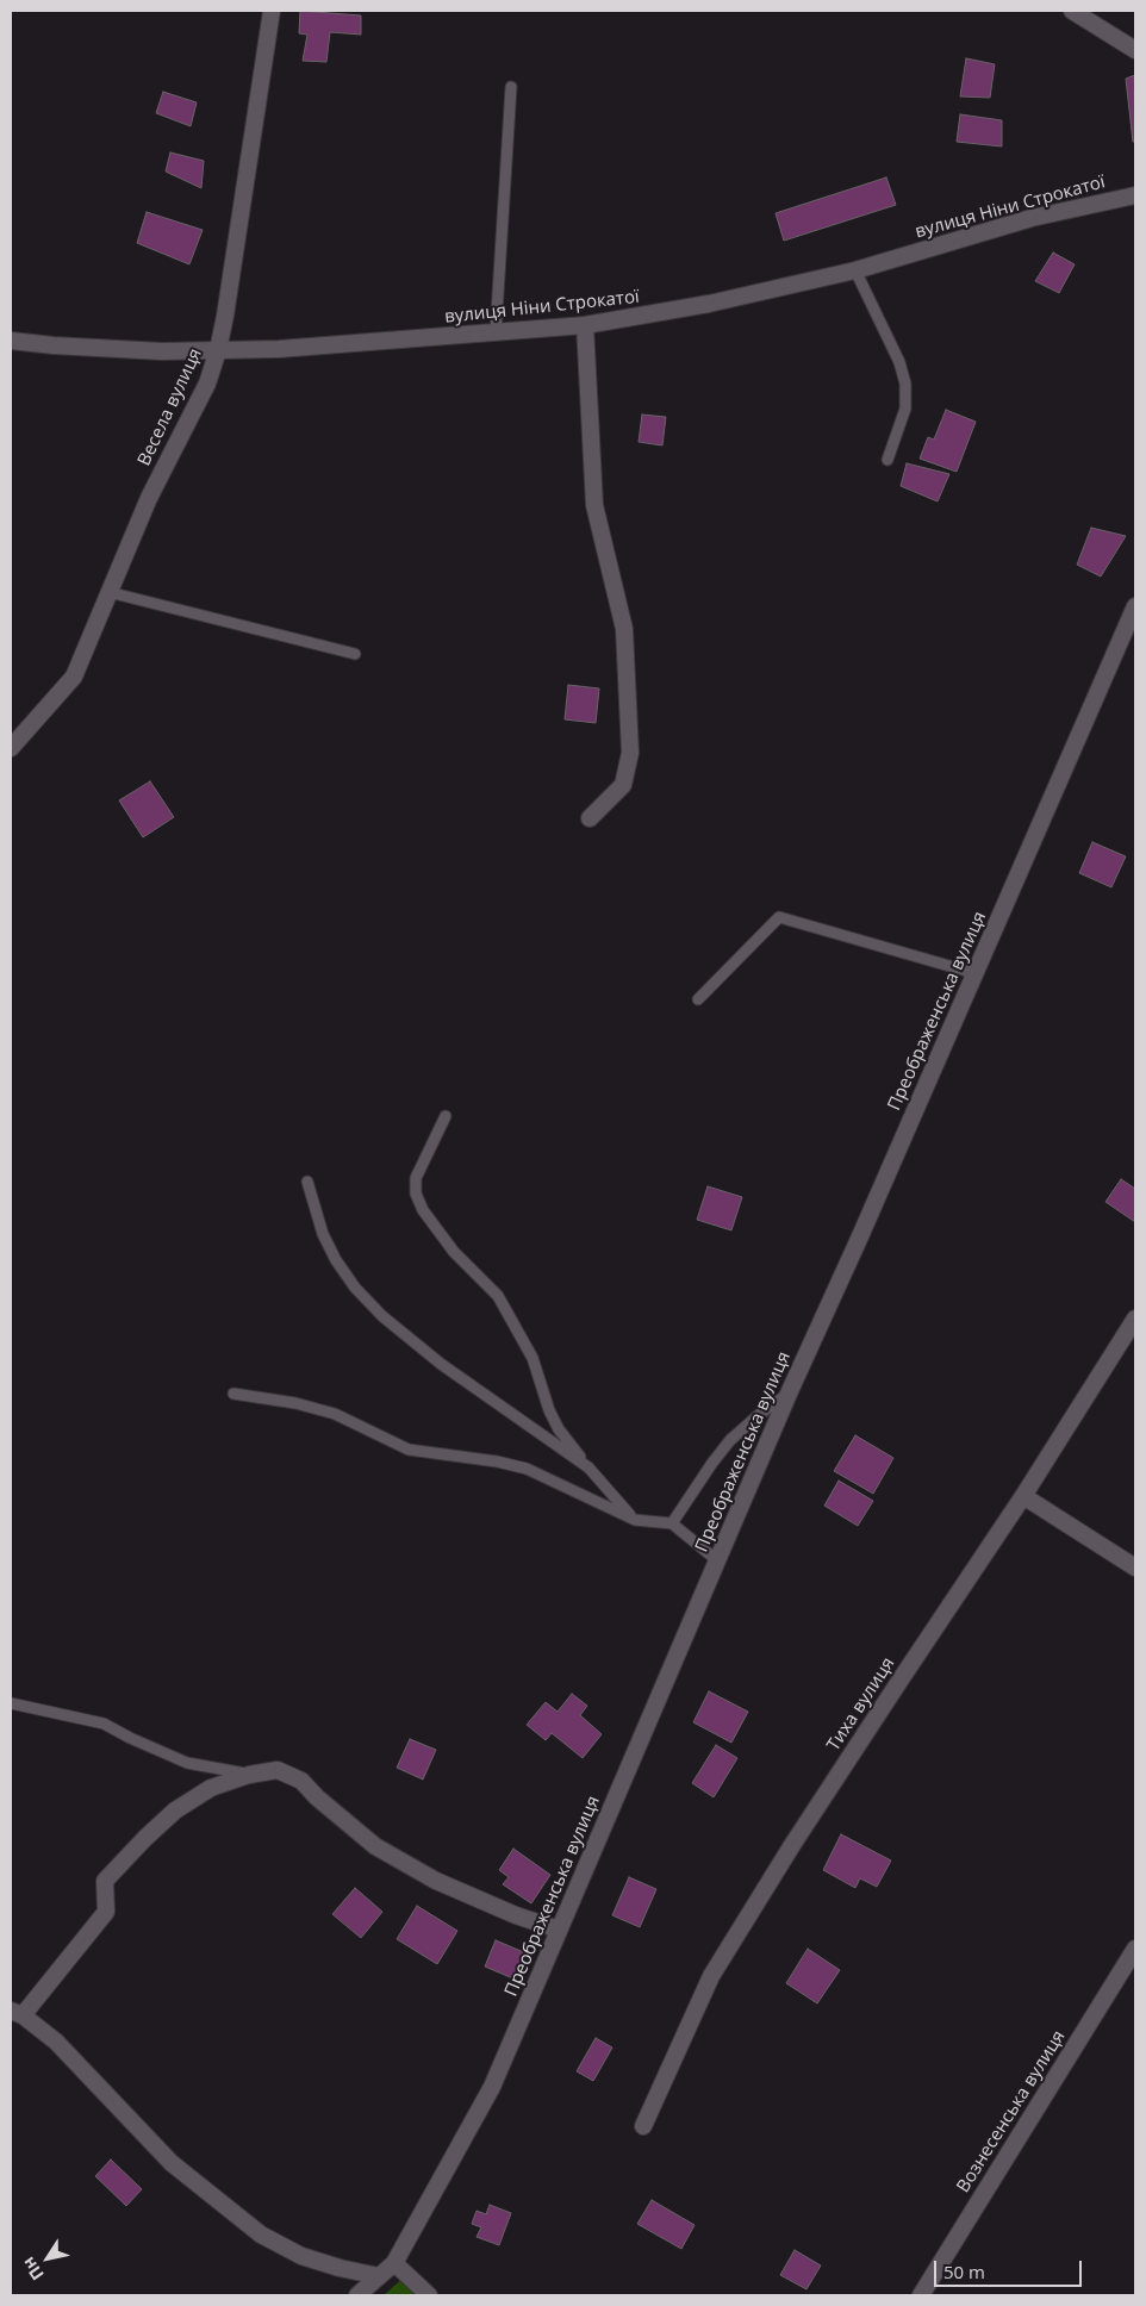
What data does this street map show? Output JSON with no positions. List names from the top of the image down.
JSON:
{
  "streets": {
    "street": [
      "вулиця Ніни Строкатої",
      "Весела вулиця",
      "Преображенська вулиця",
      "Тиха вулиця",
      "Вознесенська вулиця"
    ]
  },
  "crossings": [
    ["вулиця Ніни Строкатої", "Весела вулиця"]
  ],
  "scale_bar": "50 m",
  "north": "bottom left"
}
